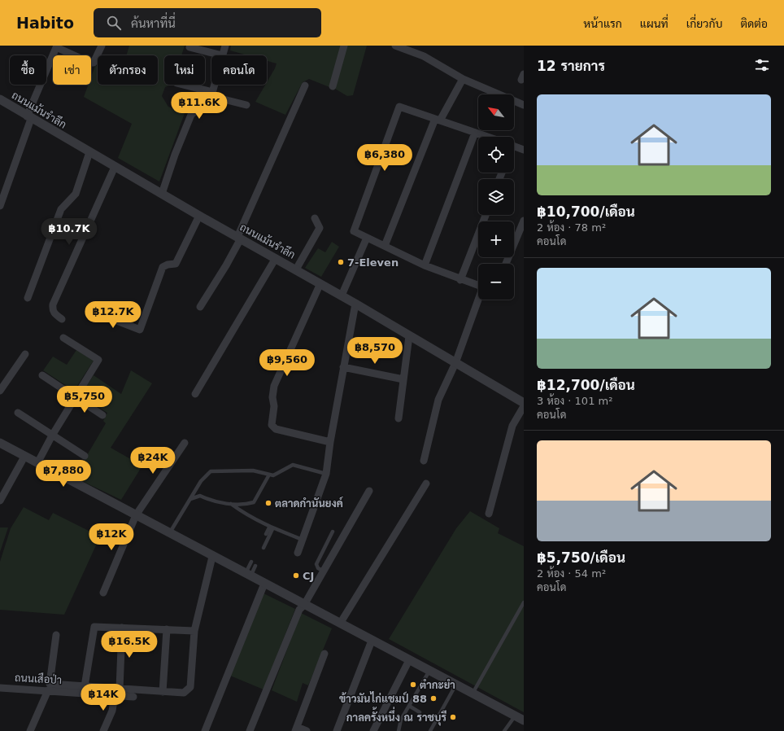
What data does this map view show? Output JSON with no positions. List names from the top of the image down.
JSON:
{
  "streets": {
    "street": ["ถนนแม้นรำลึก", "ถนนเสือป่า"]
  },
  "places": [
    "7-Eleven",
    "ตลาดกำนันยงค์",
    "CJ",
    "ตำกะยำ",
    "ข้าวมันไก่แชมป์ 88",
    "กาลครั้งหนึ่ง ณ ราชบุรี"
  ],
  "north": "top left",
  "page": {
    "header": "Habito",
    "search": "ค้นหาที่นี่",
    "nav": [
      "หน้าแรก",
      "แผนที่",
      "เกี่ยวกับ",
      "ติดต่อ"
    ],
    "heading": "12 รายการ",
    "chip": [
      "ซื้อ",
      "เช่า",
      "ตัวกรอง",
      "ใหม่",
      "คอนโด"
    ],
    "list": [
      {
        "name": "฿10,700/เดือน",
        "note": "2 ห้อง · 78 m² · คอนโด"
      },
      {
        "name": "฿12,700/เดือน",
        "note": "3 ห้อง · 101 m² · คอนโด"
      },
      {
        "name": "฿5,750/เดือน",
        "note": "2 ห้อง · 54 m² · คอนโด"
      }
    ],
    "price": [
      "฿11.6K",
      "฿6,380",
      "฿10.7K",
      "฿12.7K",
      "฿8,570",
      "฿9,560",
      "฿5,750",
      "฿24K",
      "฿7,880",
      "฿12K",
      "฿16.5K",
      "฿14K"
    ],
    "map_buttons": ["+", "−"]
  }
}
